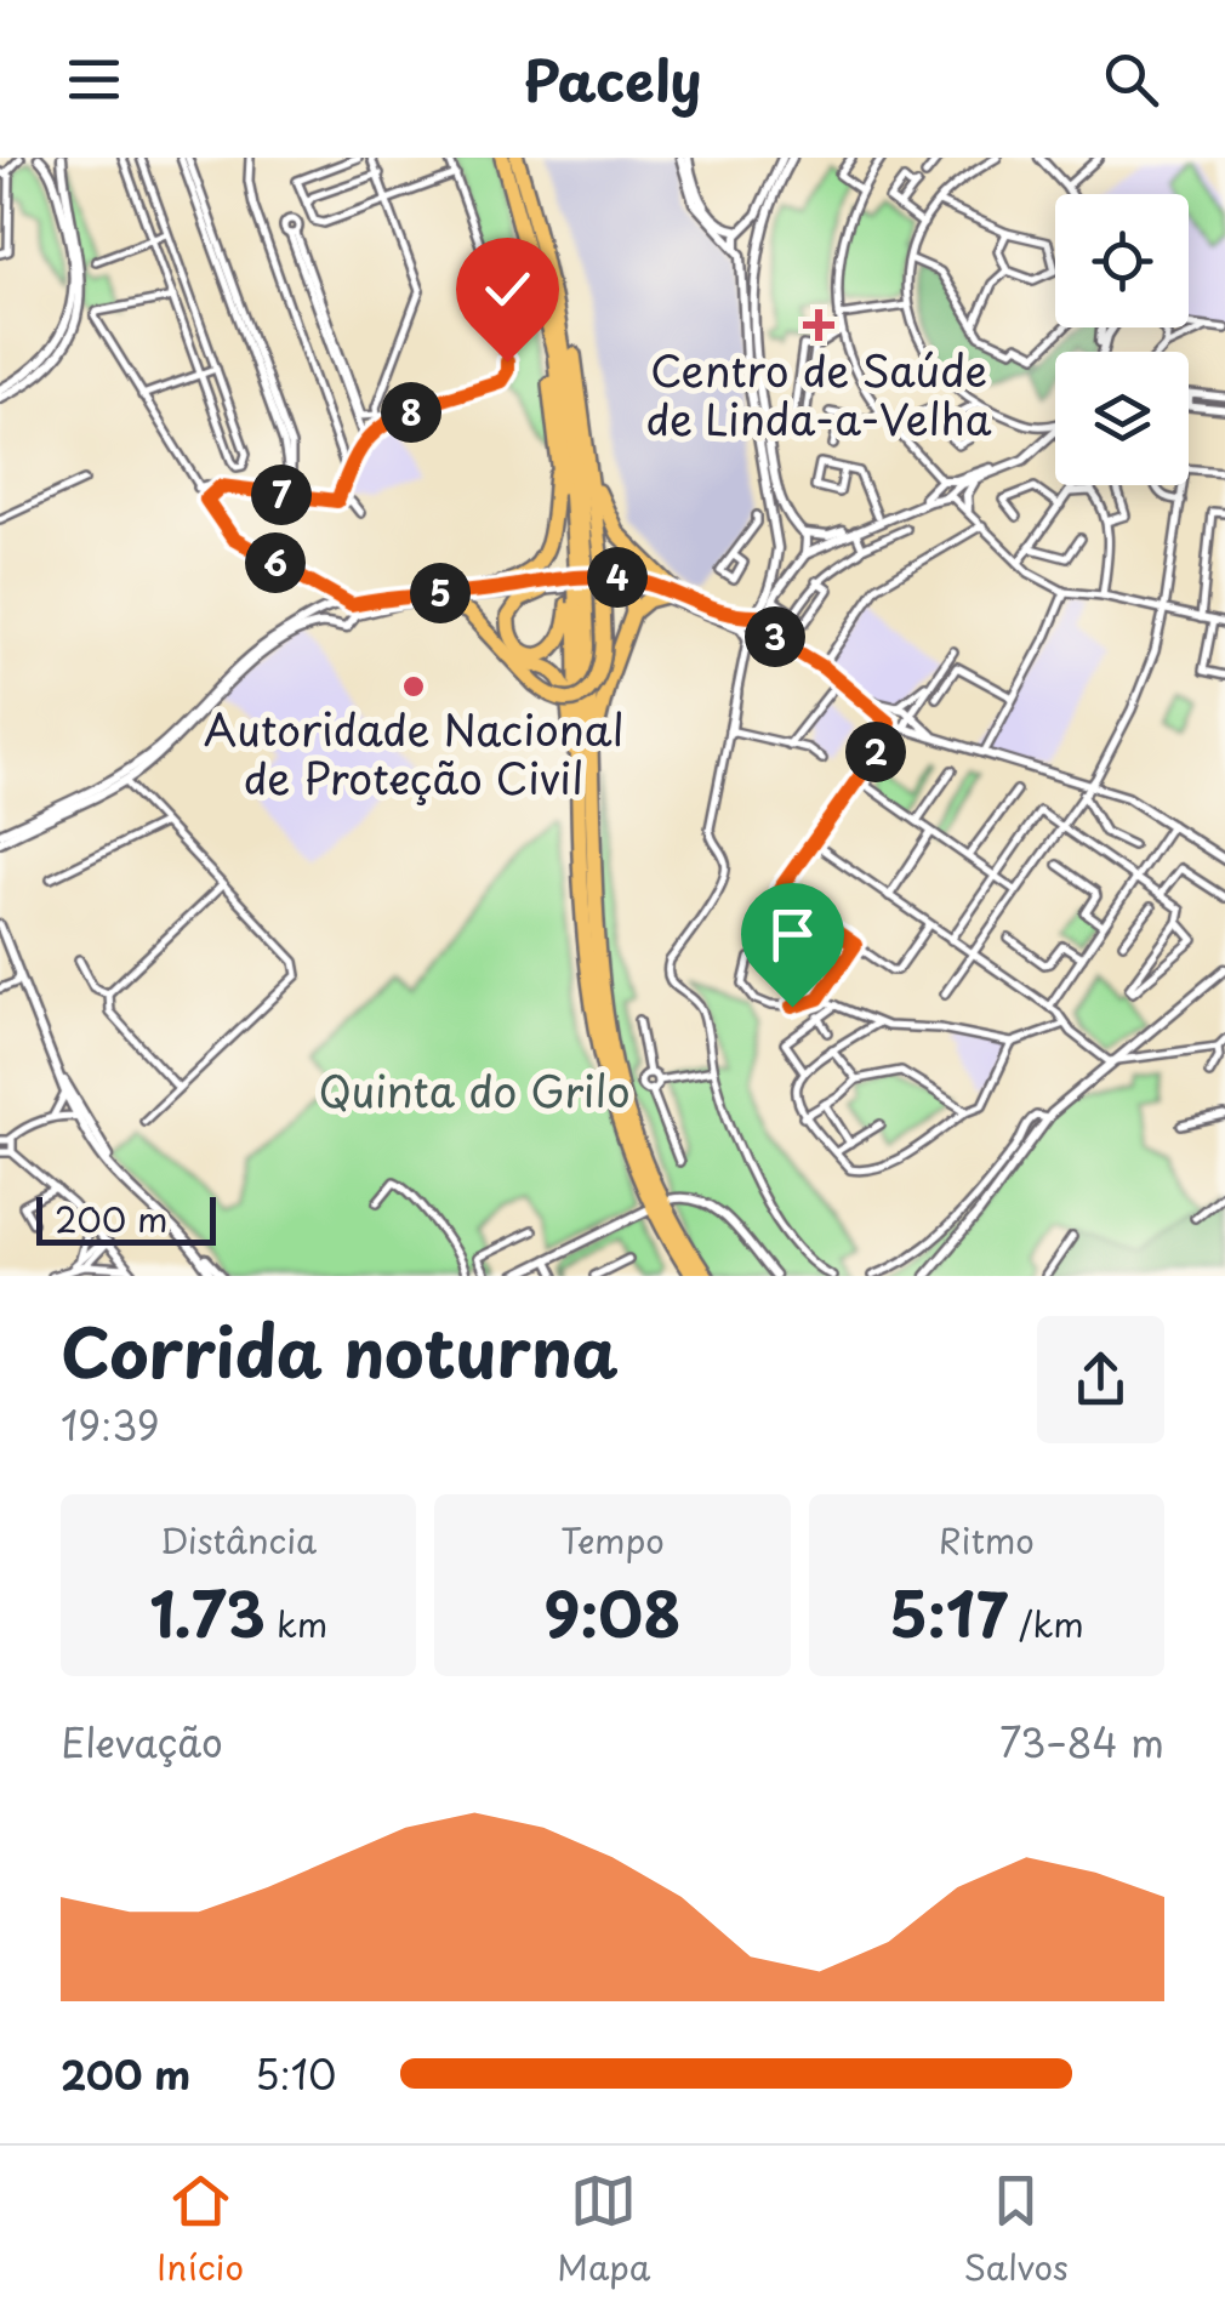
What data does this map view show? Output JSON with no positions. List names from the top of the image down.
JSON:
{
  "parks": ["Quinta do Grilo"],
  "places": {
    "health": ["Centro de Saúde de Linda-a-Velha"],
    "other": ["Autoridade Nacional de Proteção Civil"]
  },
  "scale_bar": "200 m",
  "page": {
    "header": "Pacely",
    "pins": [
      "8",
      "7",
      "6",
      "4",
      "5",
      "3",
      "2"
    ],
    "scale": "200 m",
    "heading": ["Corrida noturna", "19:39"],
    "stats": [
      ["Distância", "1.73 km"],
      ["Tempo", "9:08"],
      ["Ritmo", "5:17 /km"]
    ],
    "chart": ["Elevação", "73–84 m"],
    "list": [
      {
        "name": "200 m",
        "note": "5:10"
      }
    ],
    "tabs": ["Início", "Mapa", "Salvos"]
  }
}
